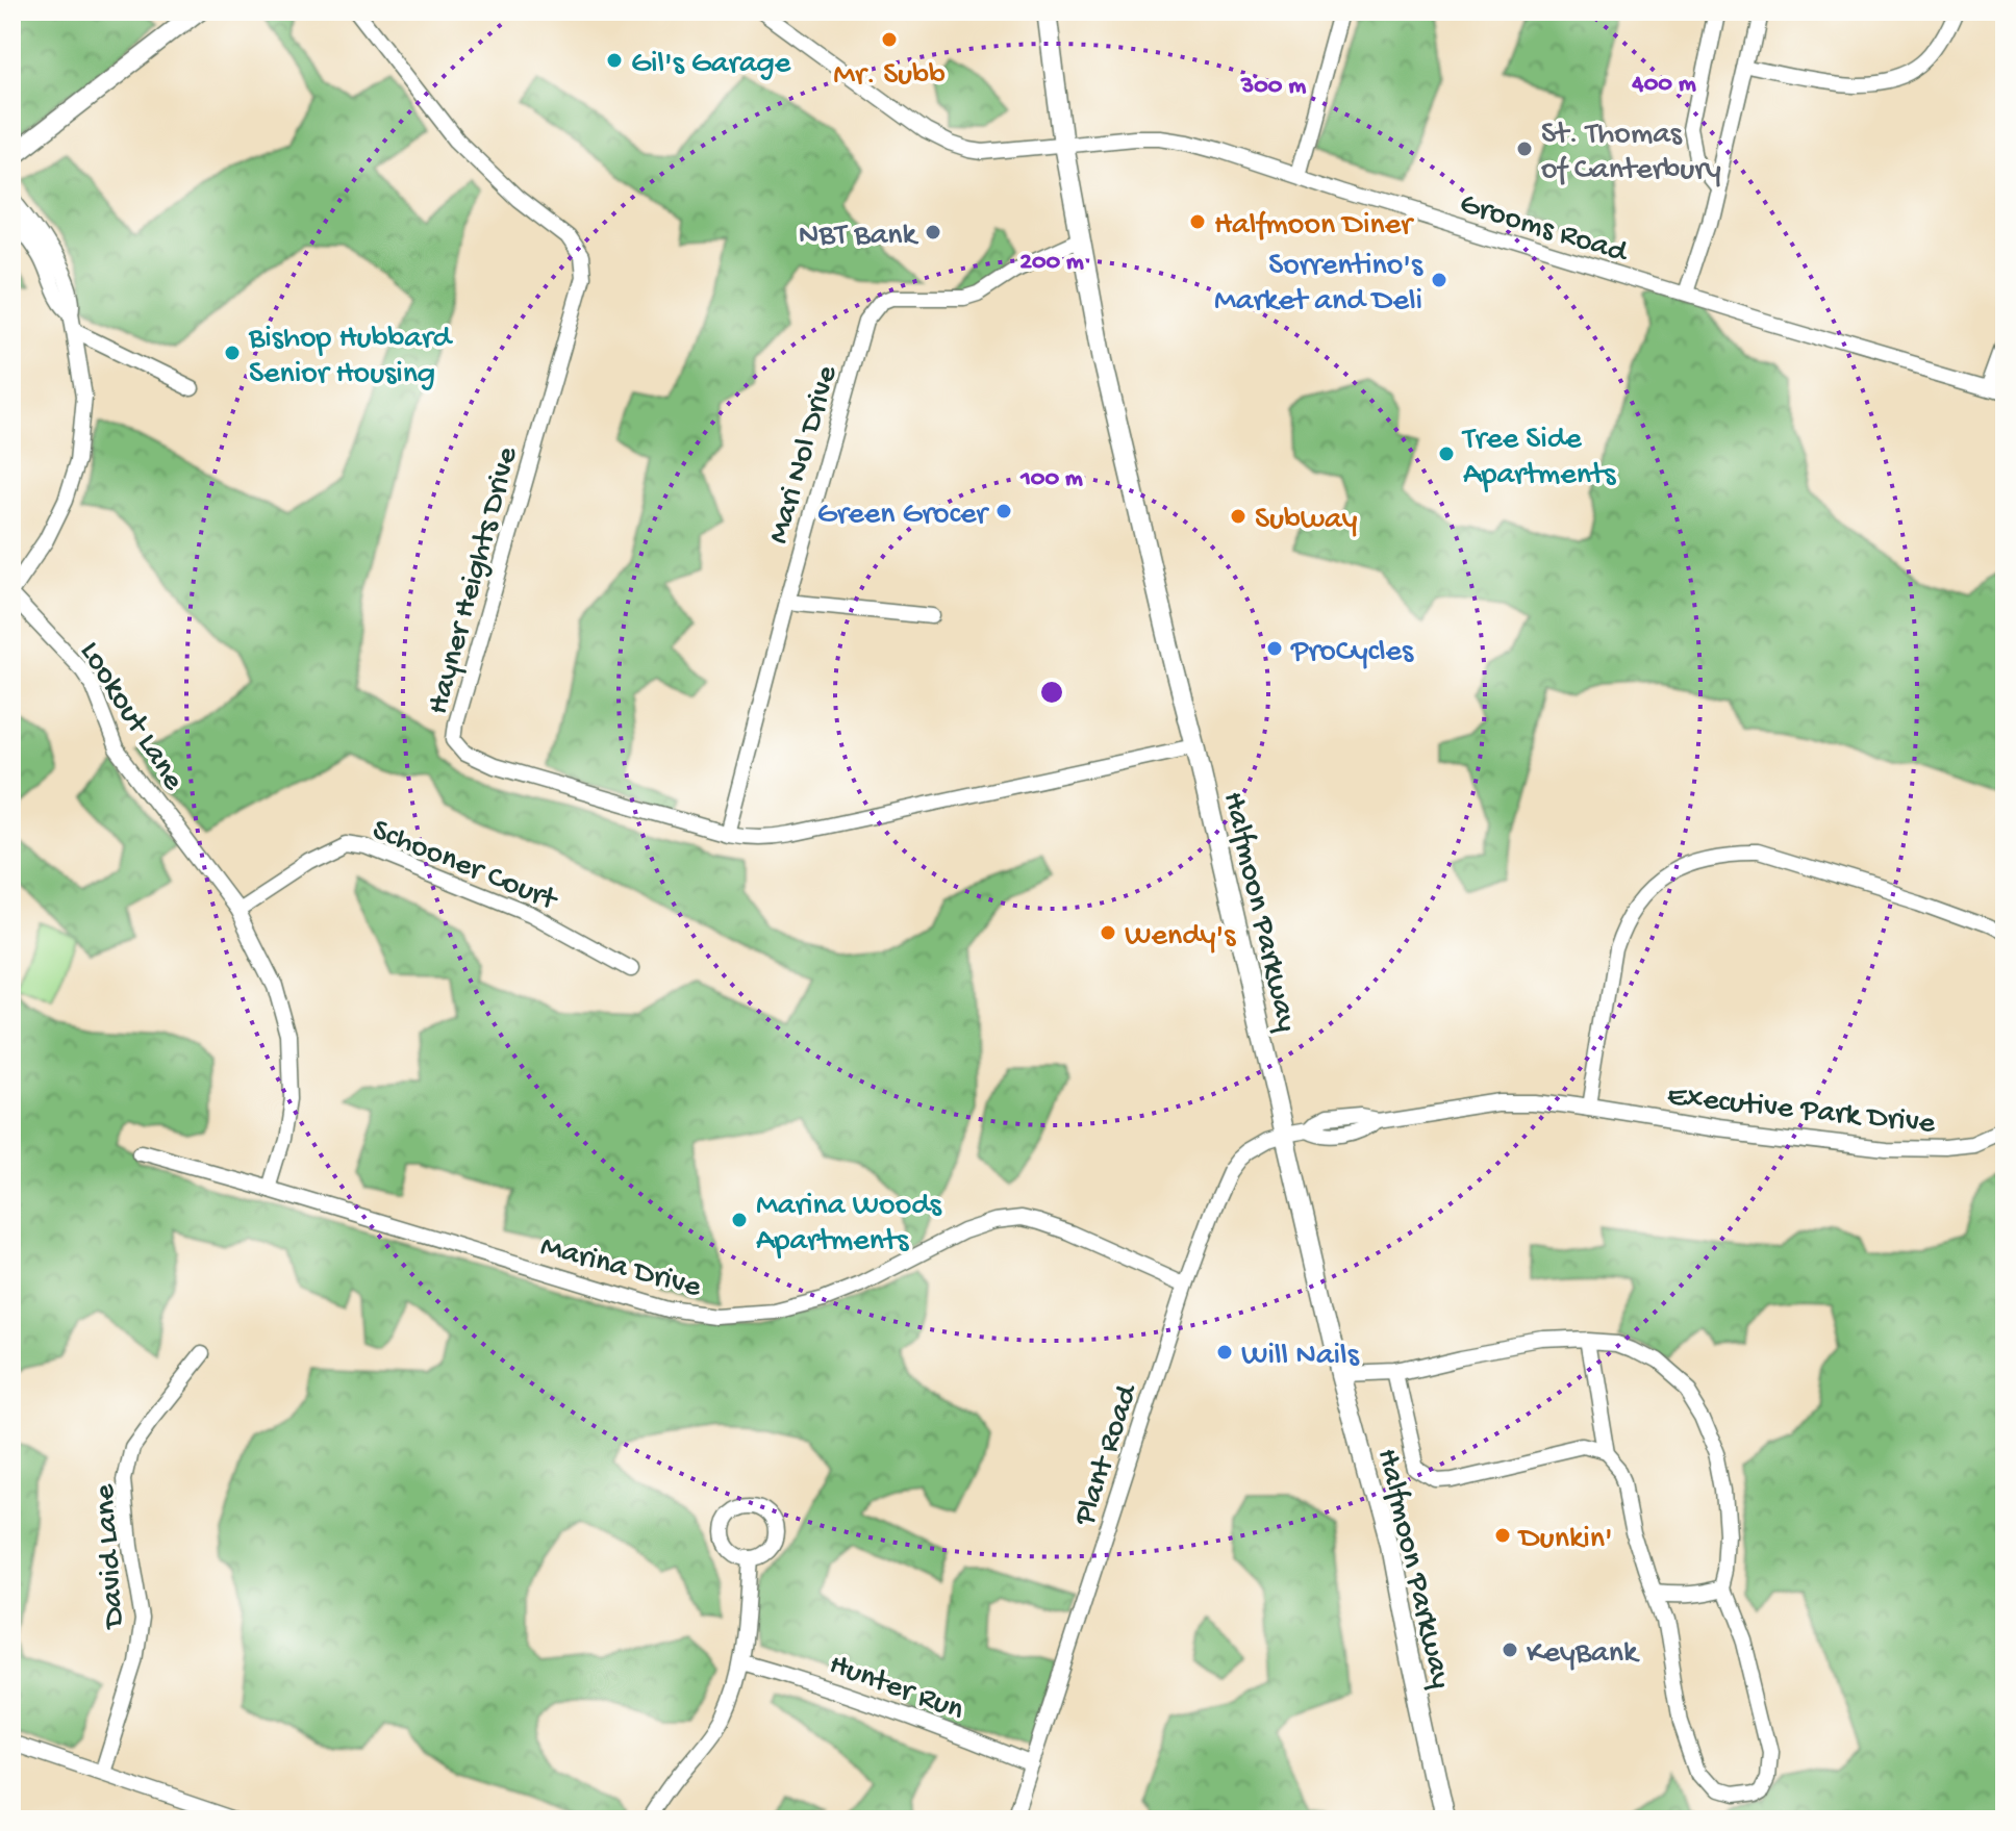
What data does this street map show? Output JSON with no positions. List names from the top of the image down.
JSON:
{
  "streets": {
    "main road": ["Halfmoon Parkway"],
    "street": [
      "Grooms Road",
      "Mari Nol Drive",
      "Hayner Heights Drive",
      "Lookout Lane",
      "Schooner Court",
      "Executive Park Drive",
      "Marina Drive",
      "Plant Road",
      "David Lane",
      "Hunter Run"
    ]
  },
  "crossings": [
    ["Grooms Road", "Halfmoon Parkway"],
    ["Mari Nol Drive", "Hayner Heights Drive"],
    ["Mari Nol Drive", "Halfmoon Parkway"],
    ["Hayner Heights Drive", "Halfmoon Parkway"],
    ["Lookout Lane", "Schooner Court"],
    ["Halfmoon Parkway", "Executive Park Drive"],
    ["Halfmoon Parkway", "Plant Road"],
    ["Executive Park Drive", "Plant Road"],
    ["Marina Drive", "Plant Road"],
    ["Plant Road", "Hunter Run"]
  ],
  "places": [
    "Mr. Subb",
    "Gil's Garage",
    "St. Thomas of Canterbury",
    "Halfmoon Diner",
    "NBT Bank",
    "Sorrentino's Market and Deli",
    "Bishop Hubbard Senior Housing",
    "Tree Side Apartments",
    "Green Grocer",
    "Subway",
    "ProCycles",
    "Wendy's",
    "Marina Woods Apartments",
    "Will Nails",
    "Dunkin'",
    "KeyBank"
  ],
  "rings": [
    "400 m",
    "300 m",
    "200 m",
    "100 m"
  ]
}
